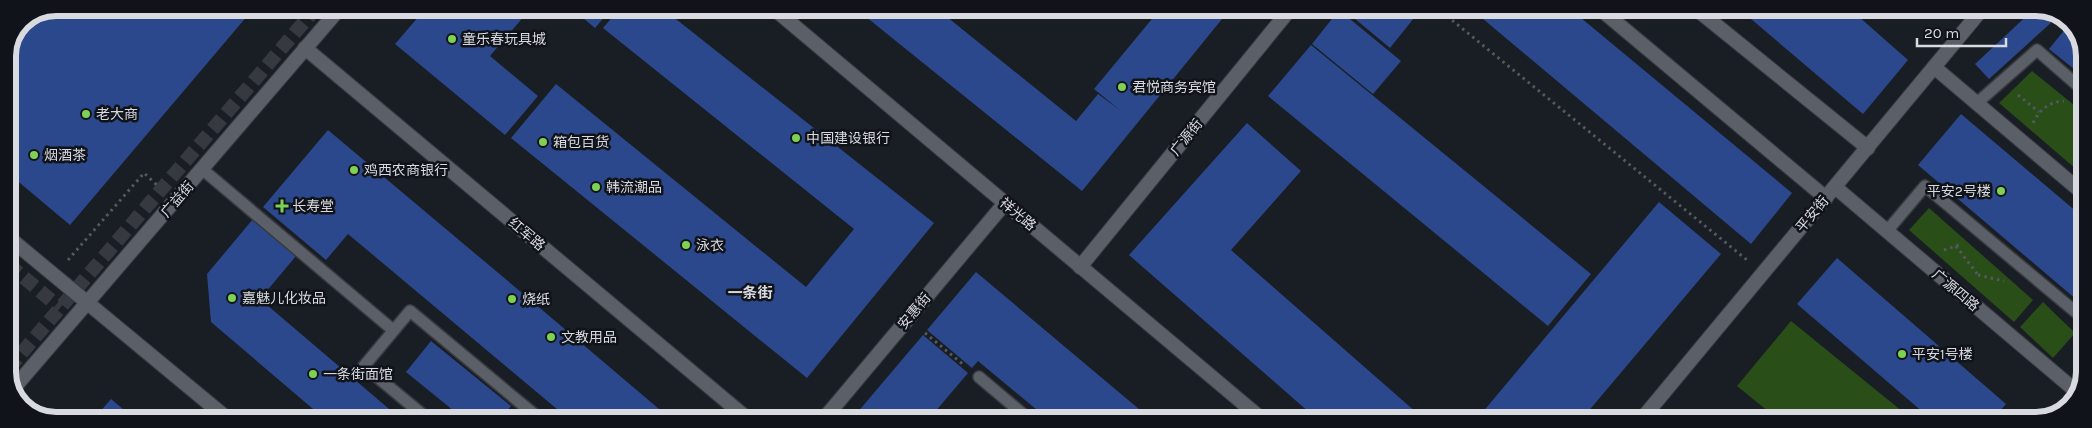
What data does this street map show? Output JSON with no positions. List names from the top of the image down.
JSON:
{
  "streets": {
    "street": [
      "广源街",
      "广益街",
      "祥光路",
      "平安街",
      "红军路",
      "广源四路",
      "安惠街"
    ]
  },
  "crossings": [
    ["广源街", "祥光路"],
    ["广益街", "红军路"],
    ["祥光路", "安惠街"],
    ["平安街", "广源四路"]
  ],
  "districts": ["一条街"],
  "places": {
    "other": [
      "童乐春玩具城",
      "君悦商务宾馆",
      "老大商",
      "中国建设银行",
      "箱包百货",
      "烟酒茶",
      "鸡西农商银行",
      "韩流潮品",
      "平安2号楼",
      "泳衣",
      "嘉魅儿化妆品",
      "烧纸",
      "文教用品",
      "平安1号楼",
      "一条街面馆"
    ],
    "health": ["长寿堂"]
  },
  "scale_bar": "20 m"
}
